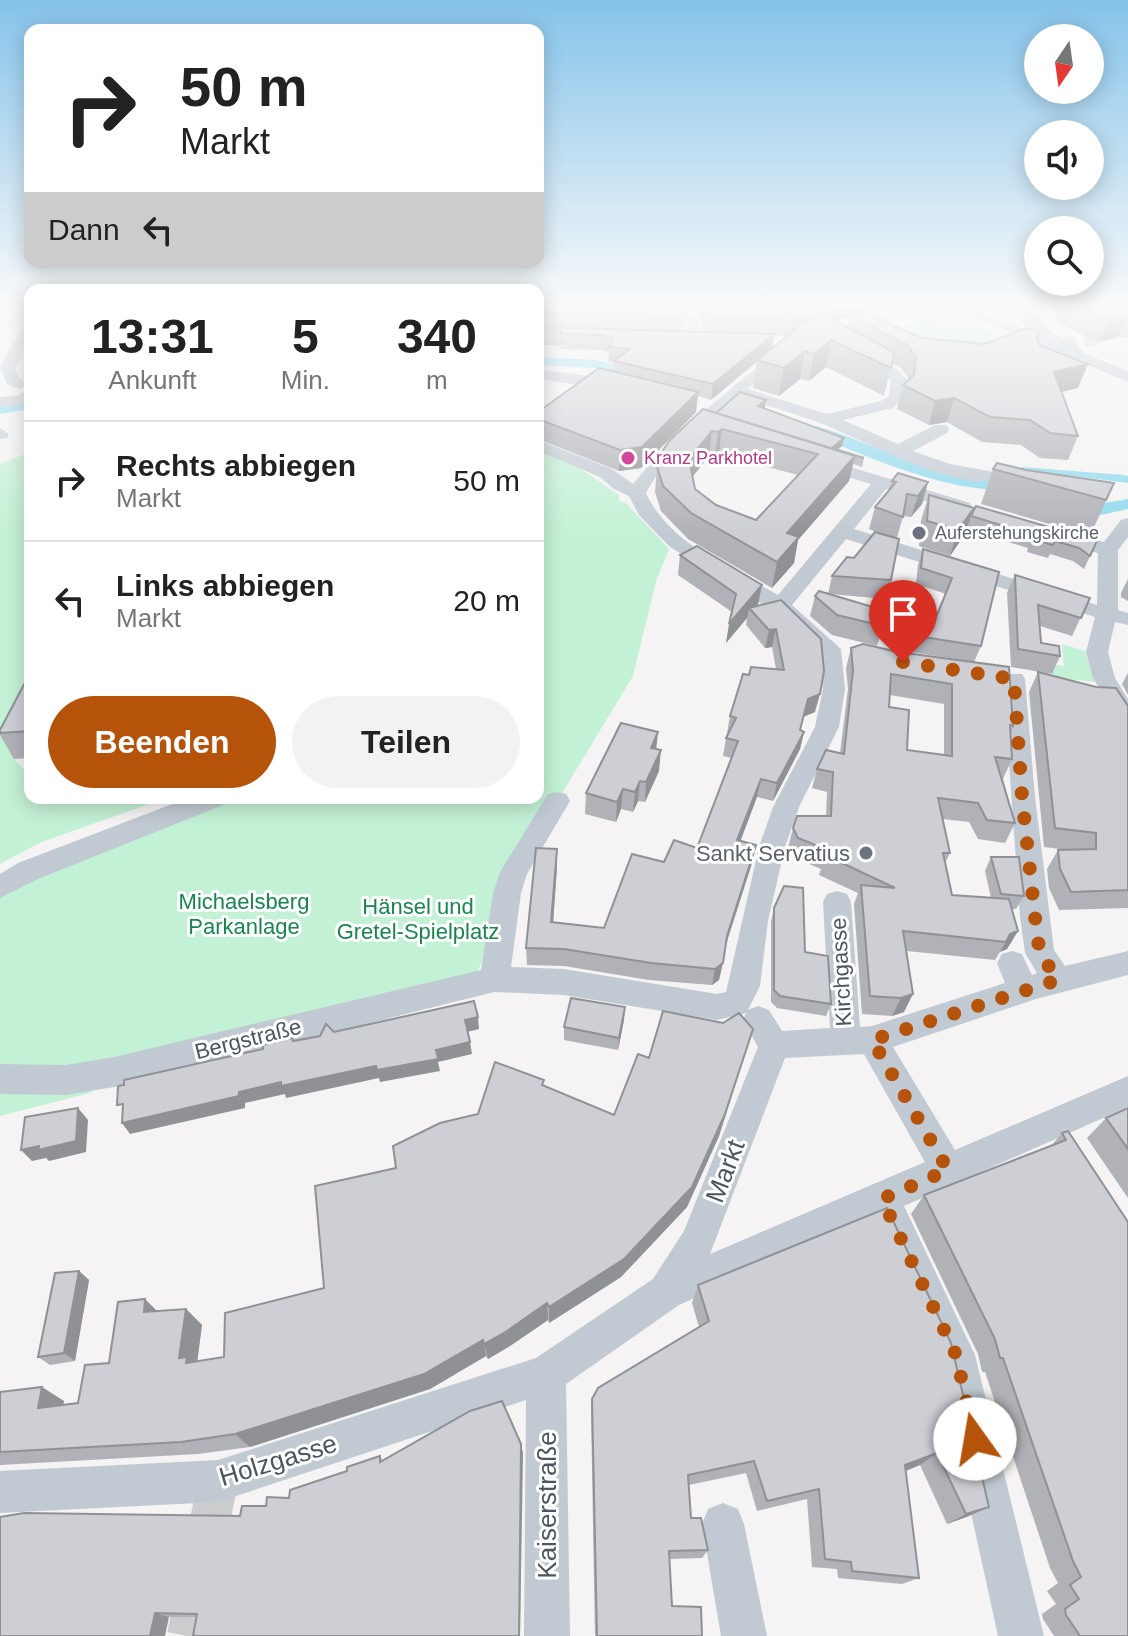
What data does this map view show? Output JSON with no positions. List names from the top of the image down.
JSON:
{
  "streets": {
    "street": [
      "Kirchgasse",
      "Bergstraße",
      "Markt",
      "Holzgasse",
      "Kaiserstraße"
    ]
  },
  "crossings": [
    ["Kirchgasse", "Markt"],
    ["Markt", "Holzgasse"],
    ["Markt", "Kaiserstraße"],
    ["Holzgasse", "Kaiserstraße"]
  ],
  "parks": ["Michaelsberg Parkanlage", "Hänsel und Gretel-Spielplatz"],
  "places": ["Kranz Parkhotel", "Auferstehungskirche", "Sankt Servatius"],
  "north": "bottom",
  "page": {
    "turn": ["50 m", "Markt"],
    "then": "Dann",
    "eta": [
      "13:31",
      "Ankunft",
      "5",
      "Min.",
      "340",
      "m"
    ],
    "list": [
      {
        "name": "Rechts abbiegen",
        "note": "Markt",
        "value": "50 m"
      },
      {
        "name": "Links abbiegen",
        "note": "Markt",
        "value": "20 m"
      }
    ],
    "buttons": ["Beenden", "Teilen"]
  }
}
